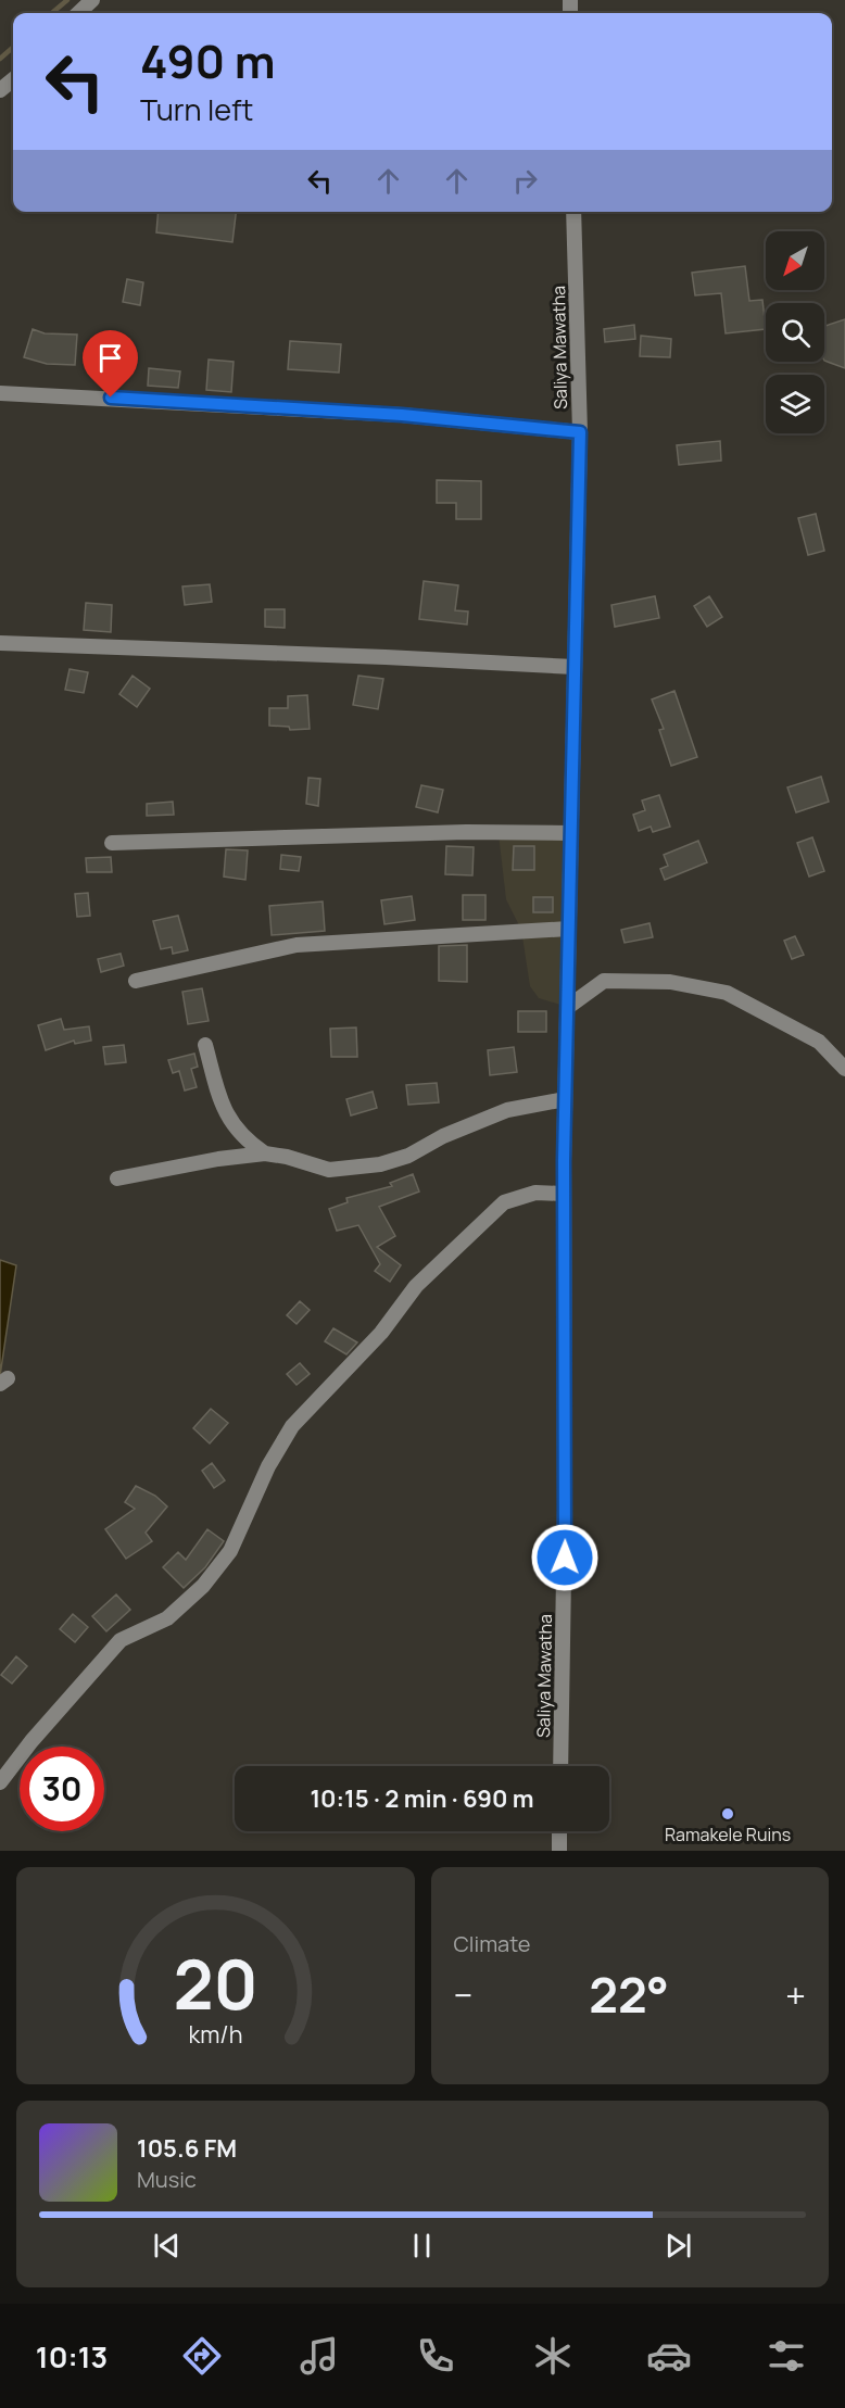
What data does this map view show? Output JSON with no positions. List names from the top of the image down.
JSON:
{
  "streets": {
    "street": ["Saliya Mawatha"]
  },
  "places": ["Ramakele Ruins"],
  "north": "bottom left",
  "page": {
    "turn": ["490 m", "Turn left"],
    "limit": "30",
    "trip": "10:15 · 2 min · 690 m",
    "tile": "Climate",
    "heat": ["−", "22°", "+"],
    "song": ["105.6 FM", "Music"],
    "tabs": "10:13",
    "gauge": ["20", "km/h"]
  }
}
